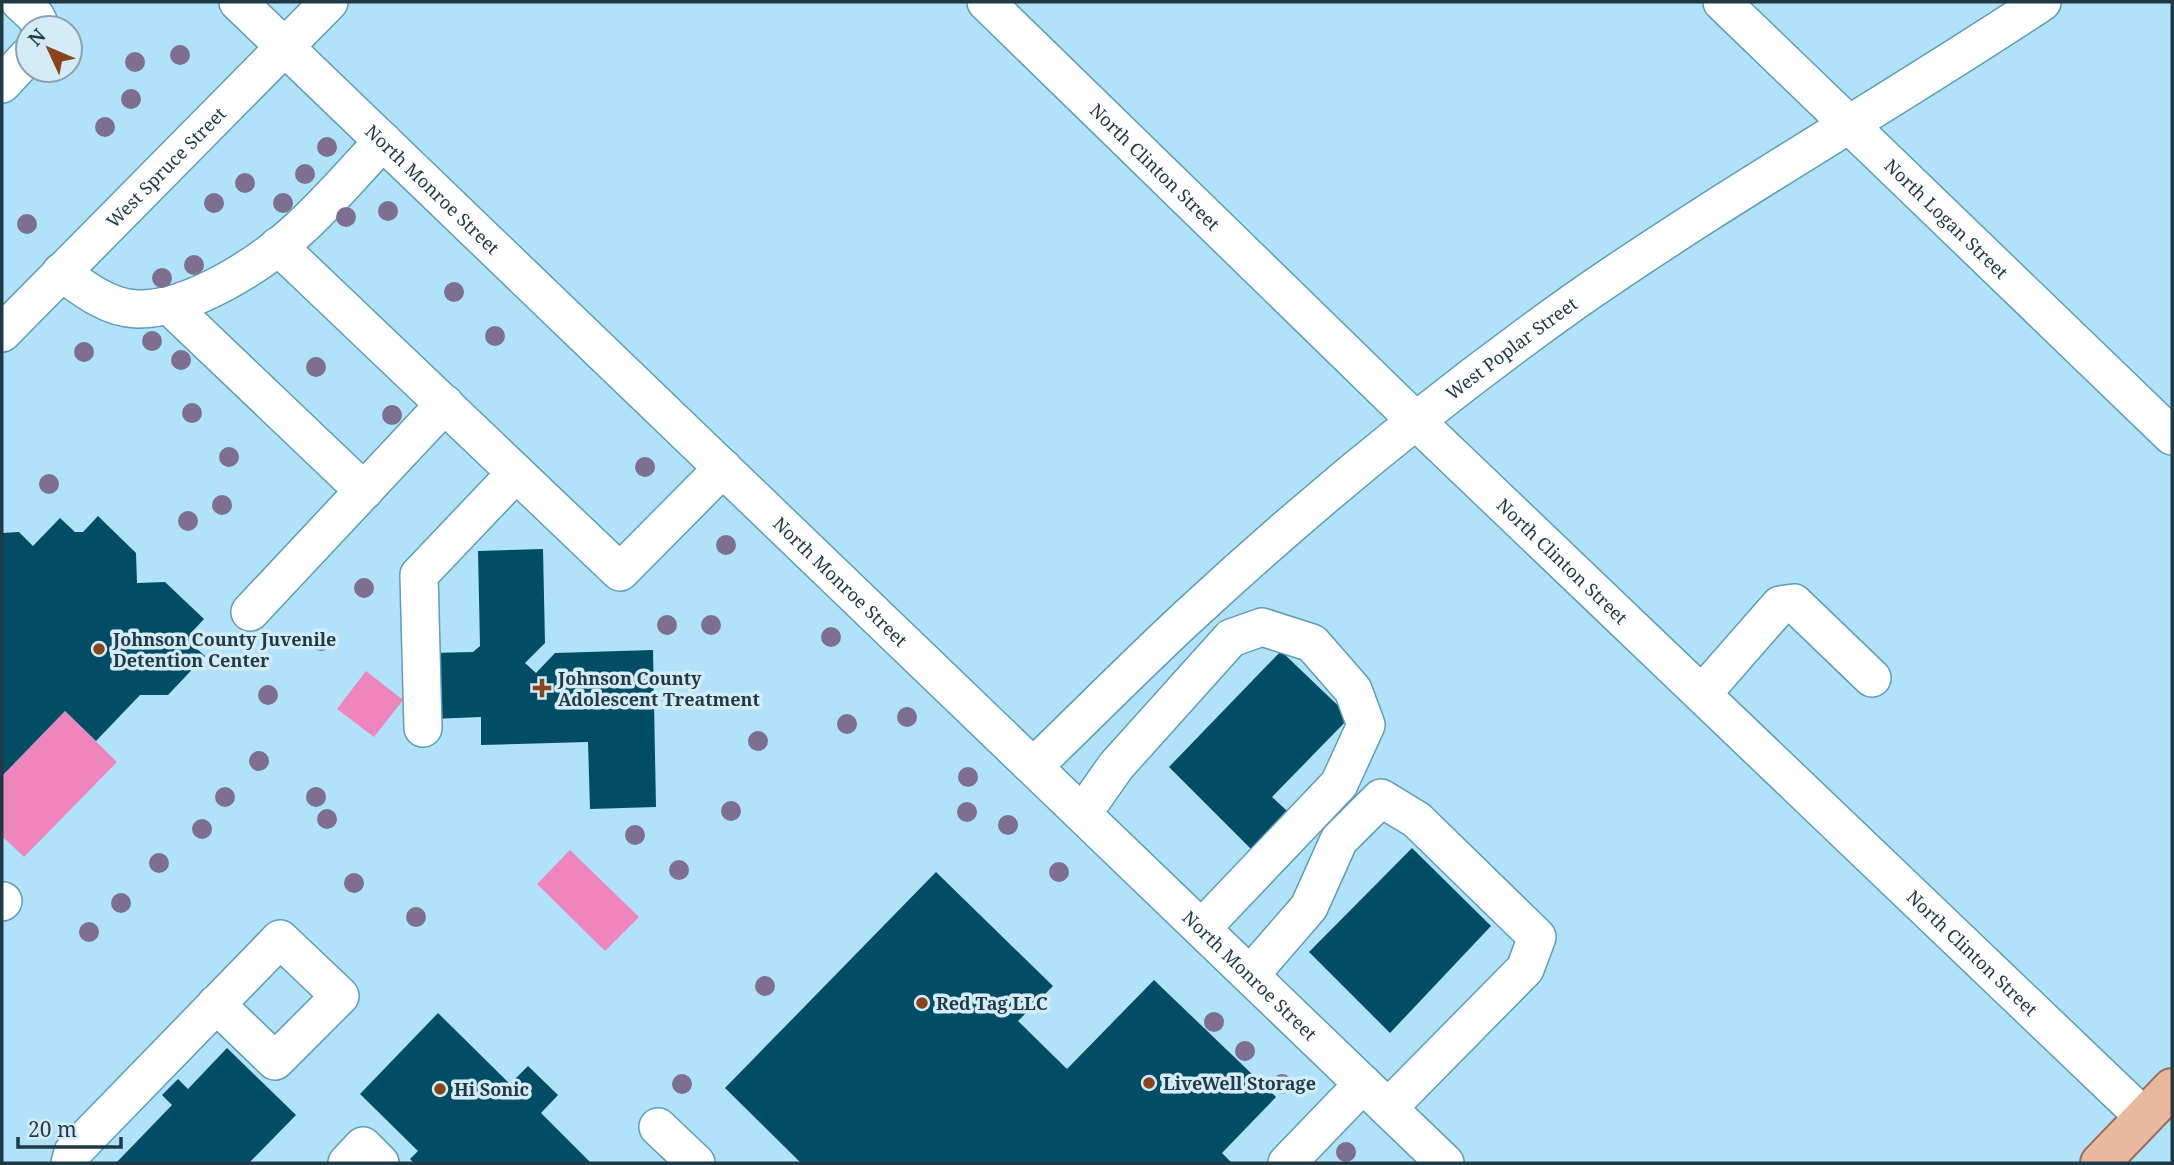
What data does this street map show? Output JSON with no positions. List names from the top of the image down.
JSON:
{
  "streets": {
    "street": [
      "West Spruce Street",
      "North Clinton Street",
      "North Monroe Street",
      "North Logan Street",
      "West Poplar Street"
    ]
  },
  "crossings": [
    ["West Spruce Street", "North Monroe Street"],
    ["North Clinton Street", "West Poplar Street"],
    ["North Monroe Street", "West Poplar Street"],
    ["North Logan Street", "West Poplar Street"]
  ],
  "places": {
    "other": [
      "Johnson County Juvenile Detention Center",
      "Red Tag LLC",
      "LiveWell Storage",
      "Hi Sonic"
    ],
    "health": ["Johnson County Adolescent Treatment"]
  },
  "scale_bar": "20 m",
  "north": "top left"
}
